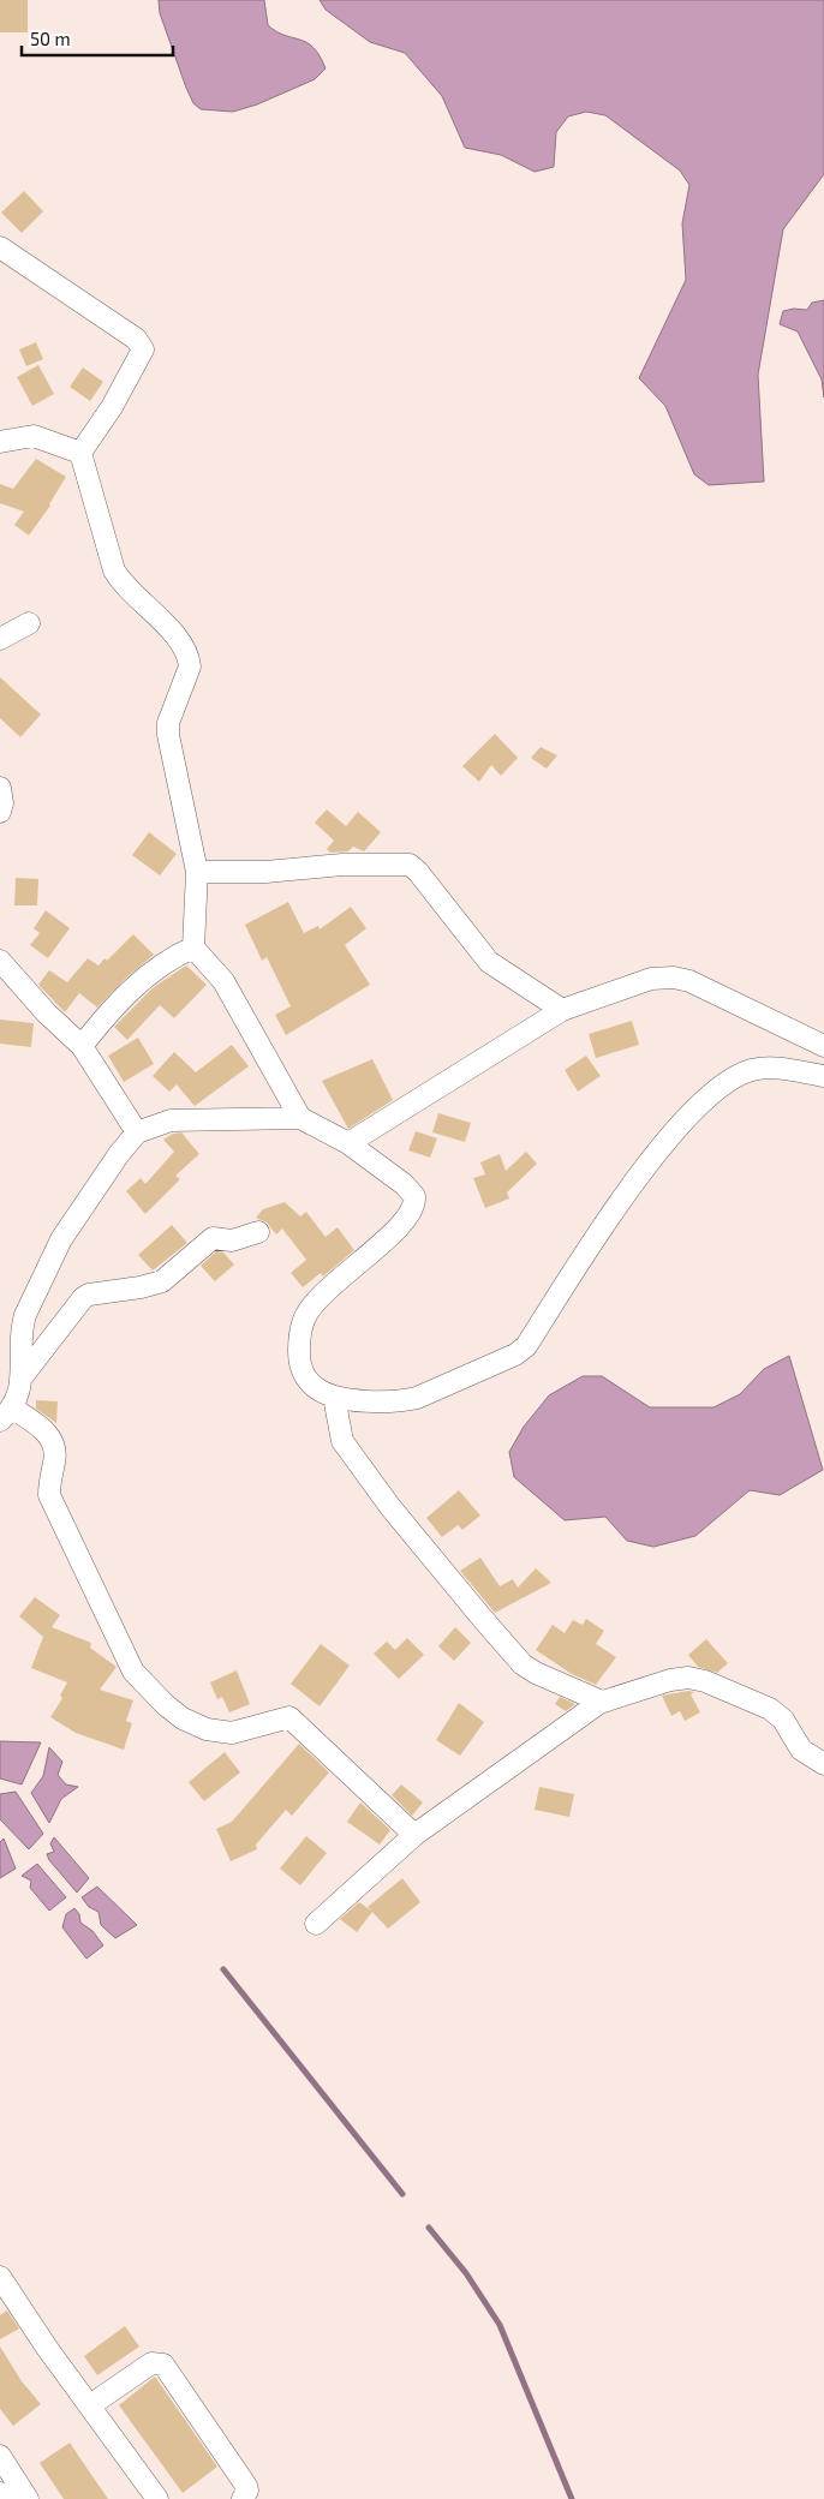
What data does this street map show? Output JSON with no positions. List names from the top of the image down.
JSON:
{
  "scale_bar": "50 m"
}
